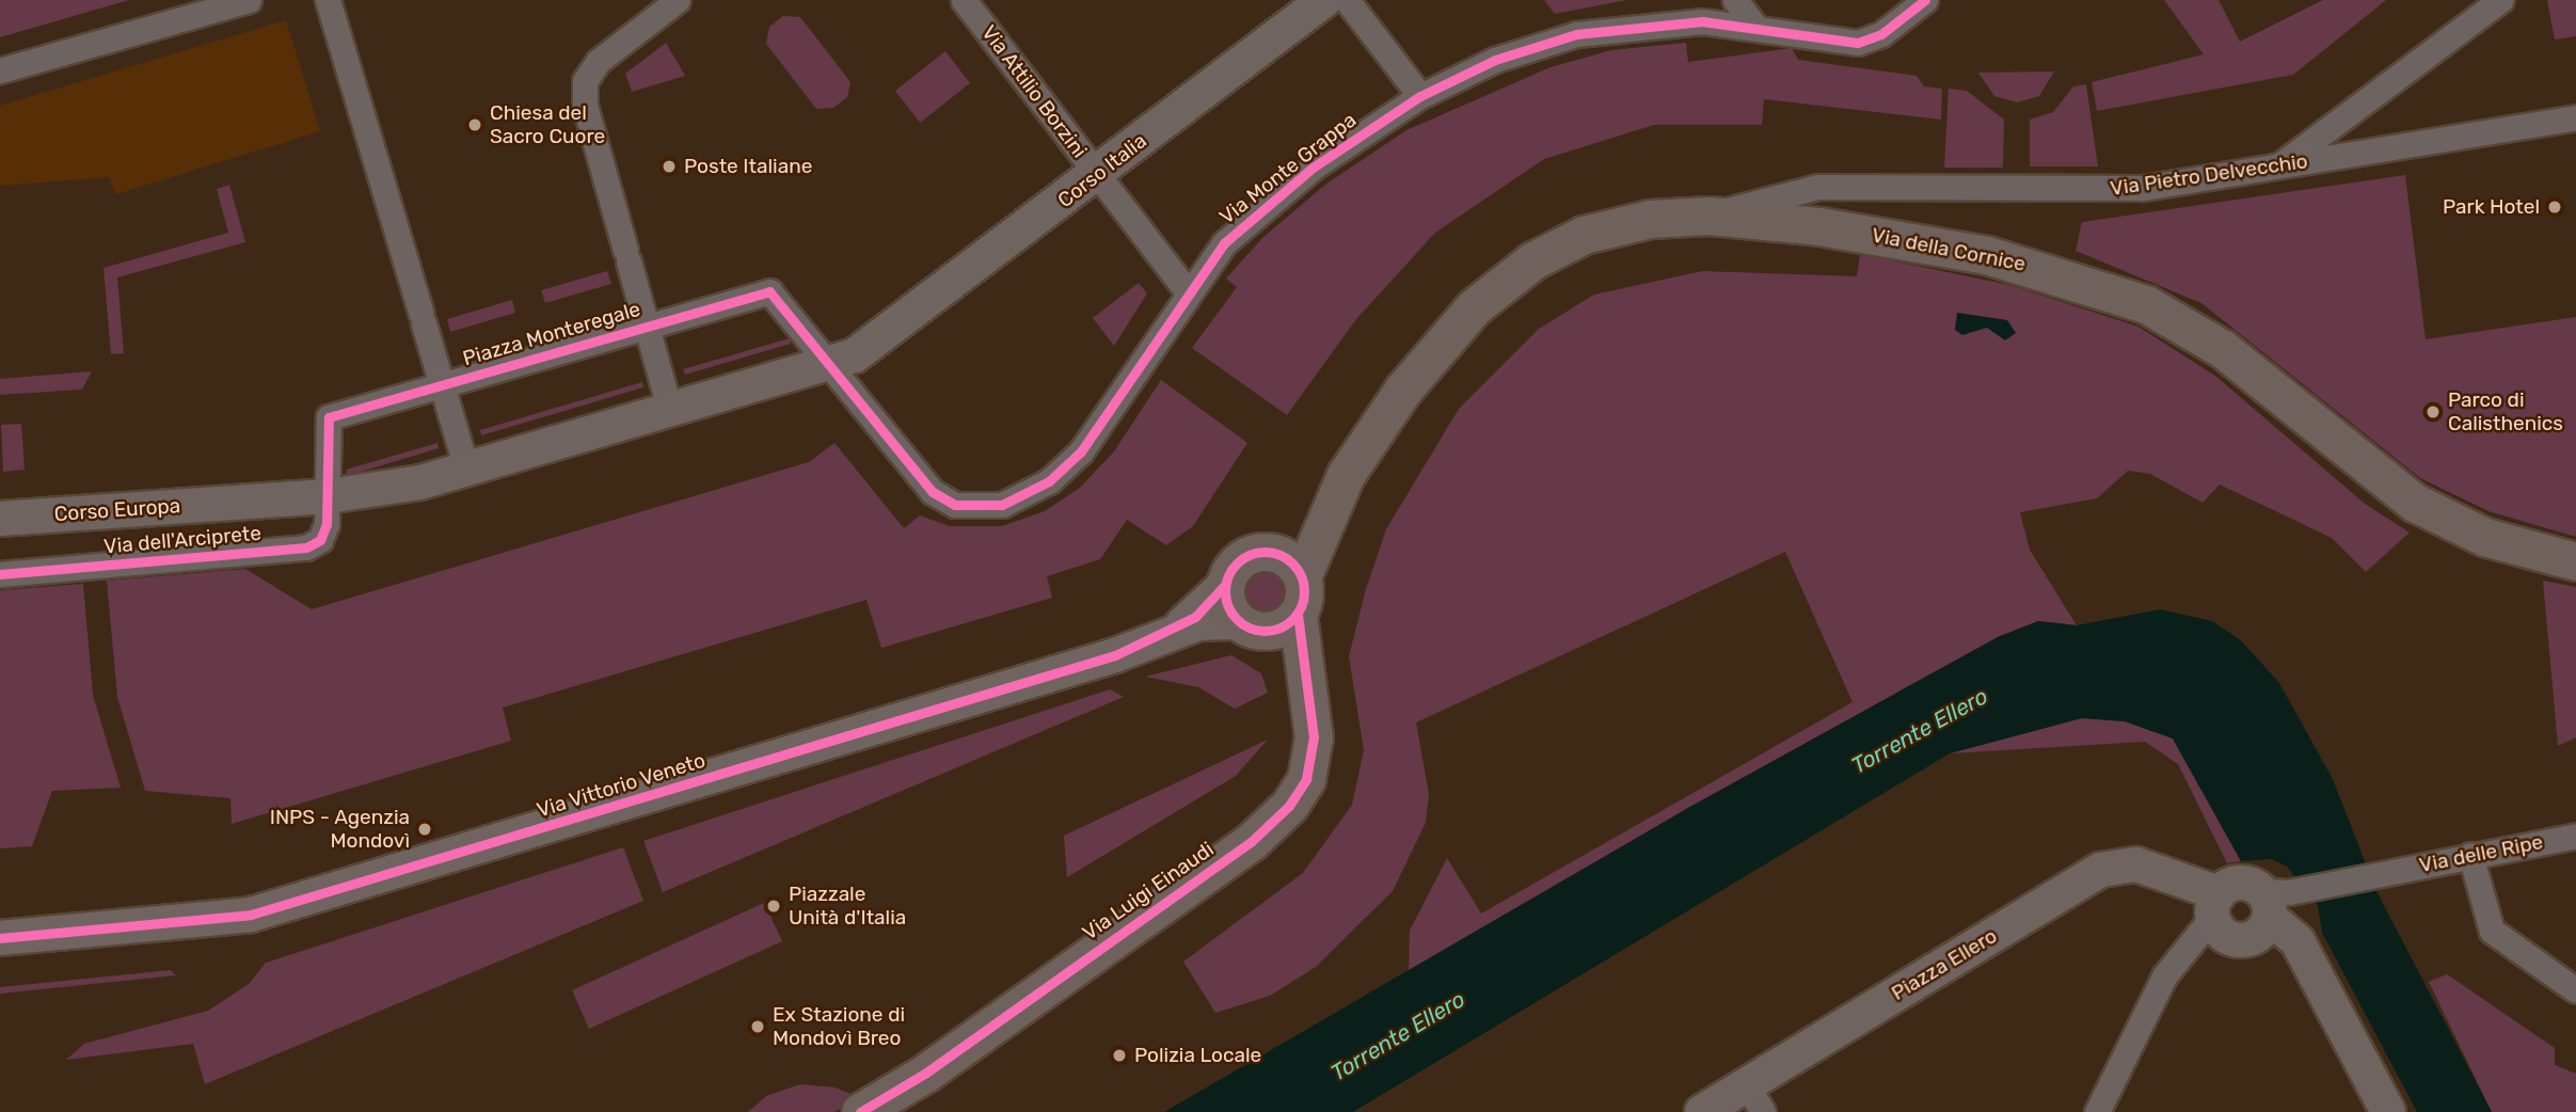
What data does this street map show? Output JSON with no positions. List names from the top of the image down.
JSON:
{
  "streets": {
    "main road": ["Via della Cornice", "Via Luigi Einaudi"],
    "street": [
      "Via Attilio Borzini",
      "Via Monte Grappa",
      "Corso Italia",
      "Via Pietro Delvecchio",
      "Piazza Monteregale",
      "Corso Europa",
      "Via dell'Arciprete",
      "Via Vittorio Veneto",
      "Via delle Ripe",
      "Piazza Ellero"
    ]
  },
  "crossings": [
    ["Via Attilio Borzini", "Via Monte Grappa"],
    ["Via Attilio Borzini", "Corso Italia"],
    ["Via Monte Grappa", "Corso Italia"],
    ["Via Monte Grappa", "Piazza Monteregale"],
    ["Corso Italia", "Piazza Monteregale"],
    ["Via Pietro Delvecchio", "Via della Cornice"],
    ["Via della Cornice", "Via Vittorio Veneto"],
    ["Via della Cornice", "Via Luigi Einaudi"],
    ["Piazza Monteregale", "Corso Europa"],
    ["Piazza Monteregale", "Via dell'Arciprete"],
    ["Corso Europa", "Via dell'Arciprete"],
    ["Via Vittorio Veneto", "Via Luigi Einaudi"]
  ],
  "water": ["Torrente Ellero"],
  "places": [
    "Chiesa del Sacro Cuore",
    "Poste Italiane",
    "Park Hotel",
    "Parco di Calisthenics",
    "INPS - Agenzia Mondovì",
    "Piazzale Unità d'Italia",
    "Ex Stazione di Mondovì Breo",
    "Polizia Locale"
  ]
}
